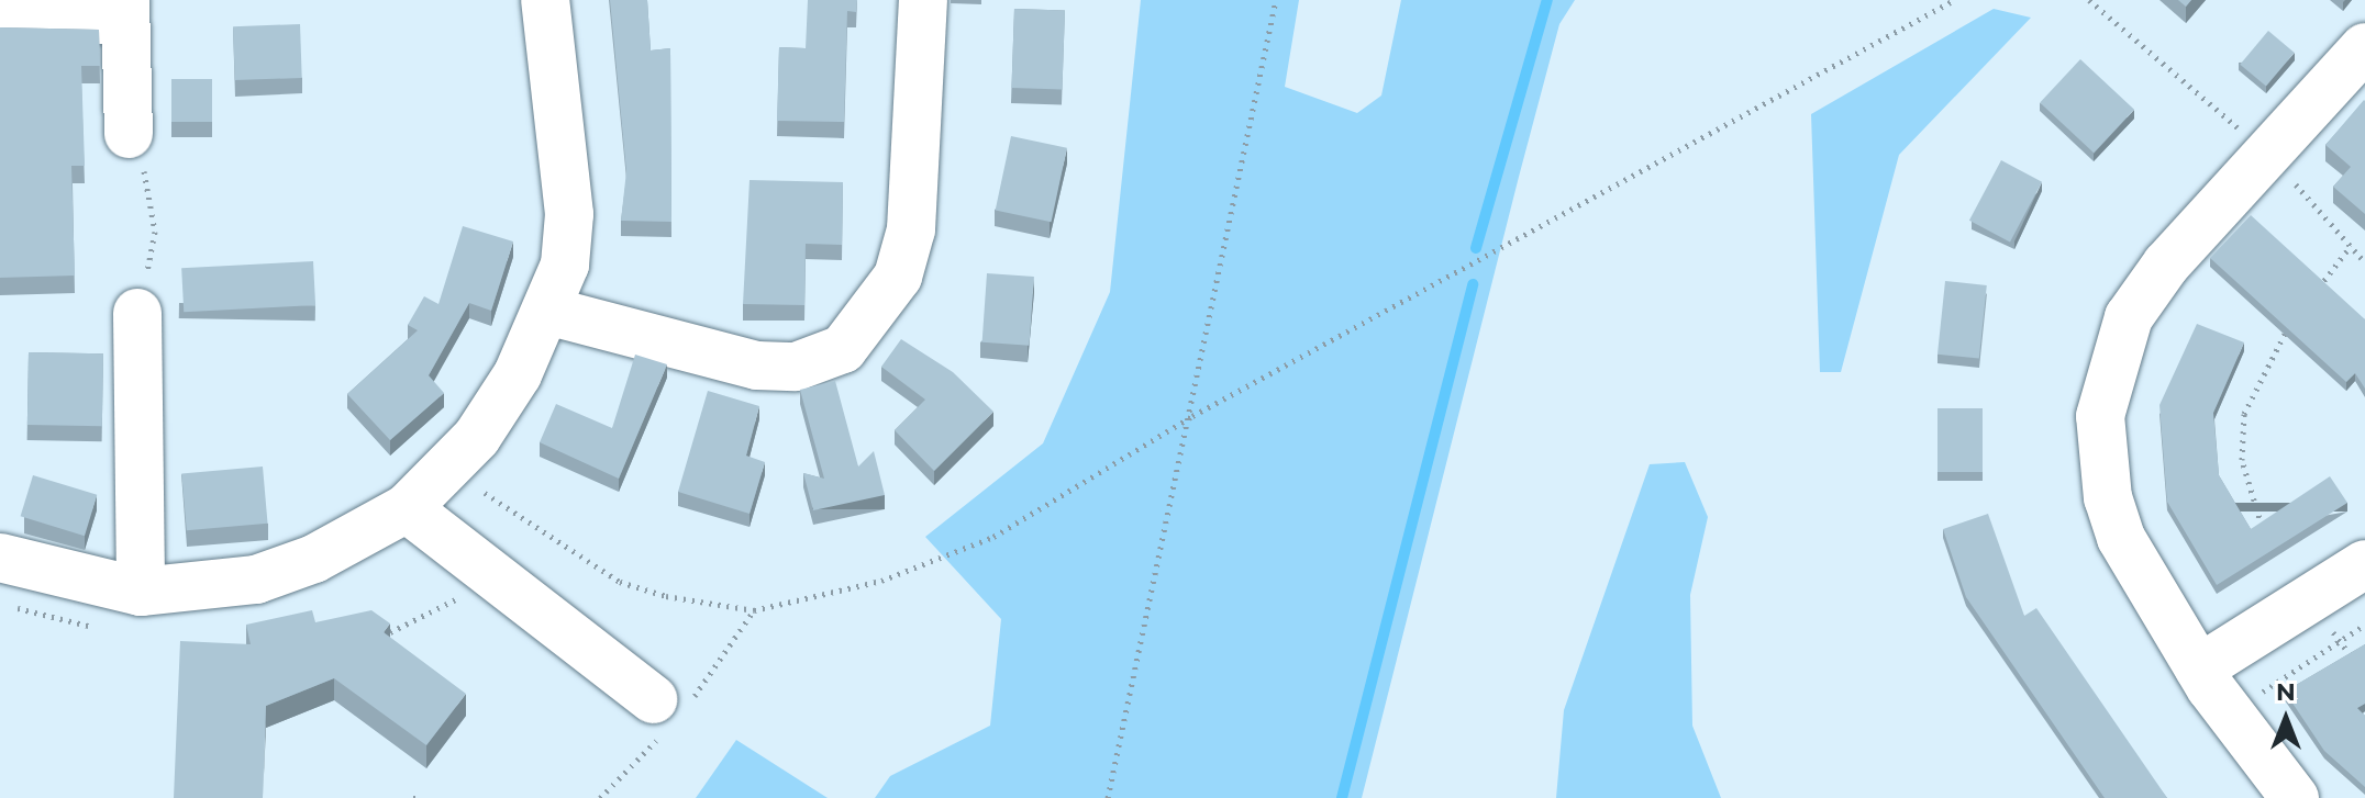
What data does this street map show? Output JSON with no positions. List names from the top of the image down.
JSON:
{
  "north": "top"
}
